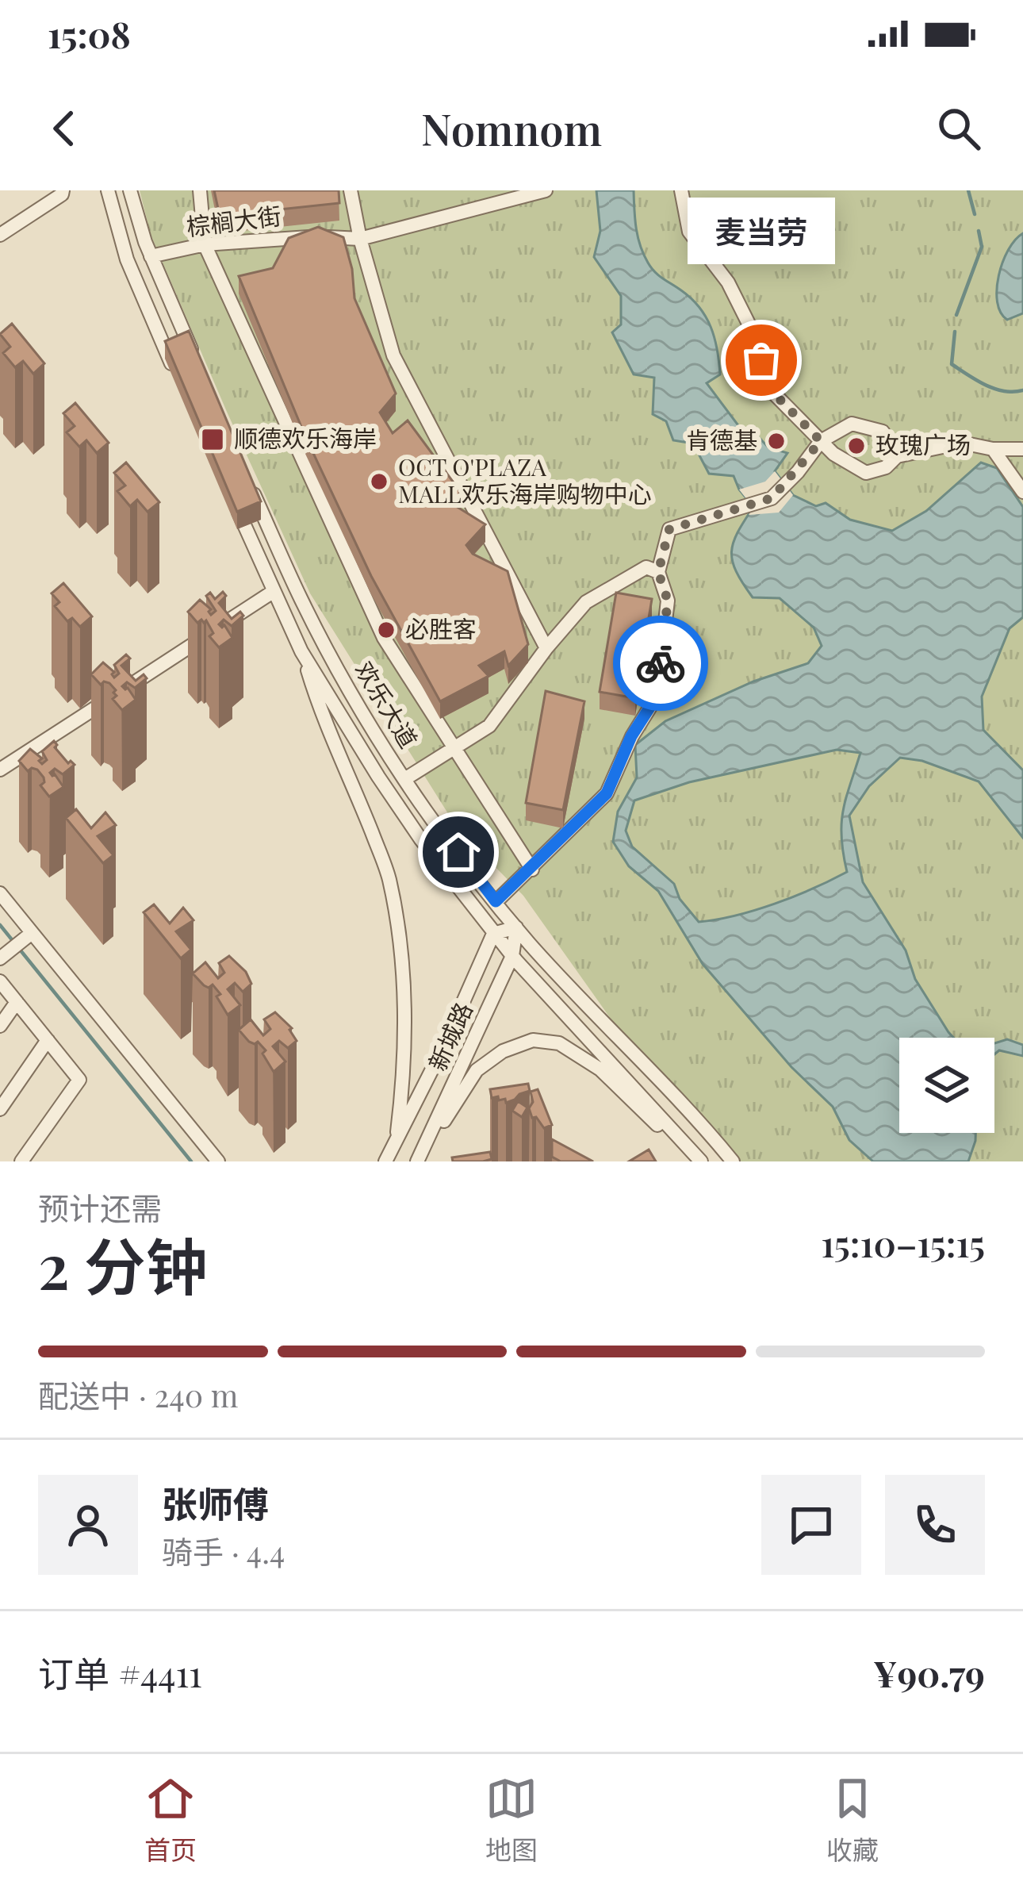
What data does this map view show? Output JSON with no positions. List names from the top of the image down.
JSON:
{
  "streets": {
    "street": ["棕榈大街", "欢乐大道", "新城路"]
  },
  "crossings": [
    ["欢乐大道", "新城路"]
  ],
  "places": {
    "other": [
      "麦当劳",
      "肯德基",
      "玫瑰广场",
      "OCT O'PLAZA MALL欢乐海岸购物中心",
      "必胜客"
    ],
    "transit": ["顺德欢乐海岸"]
  },
  "page": {
    "status": "15:08",
    "header": "Nomnom",
    "bubble": "麦当劳",
    "heading": ["2 分钟", "预计还需", "15:10–15:15"],
    "panel": [
      "张师傅",
      "骑手 · 4.4",
      "订单 #4411",
      "¥90.79"
    ],
    "bar": "配送中 · 240 m",
    "tabs": ["首页", "地图", "收藏"]
  }
}
